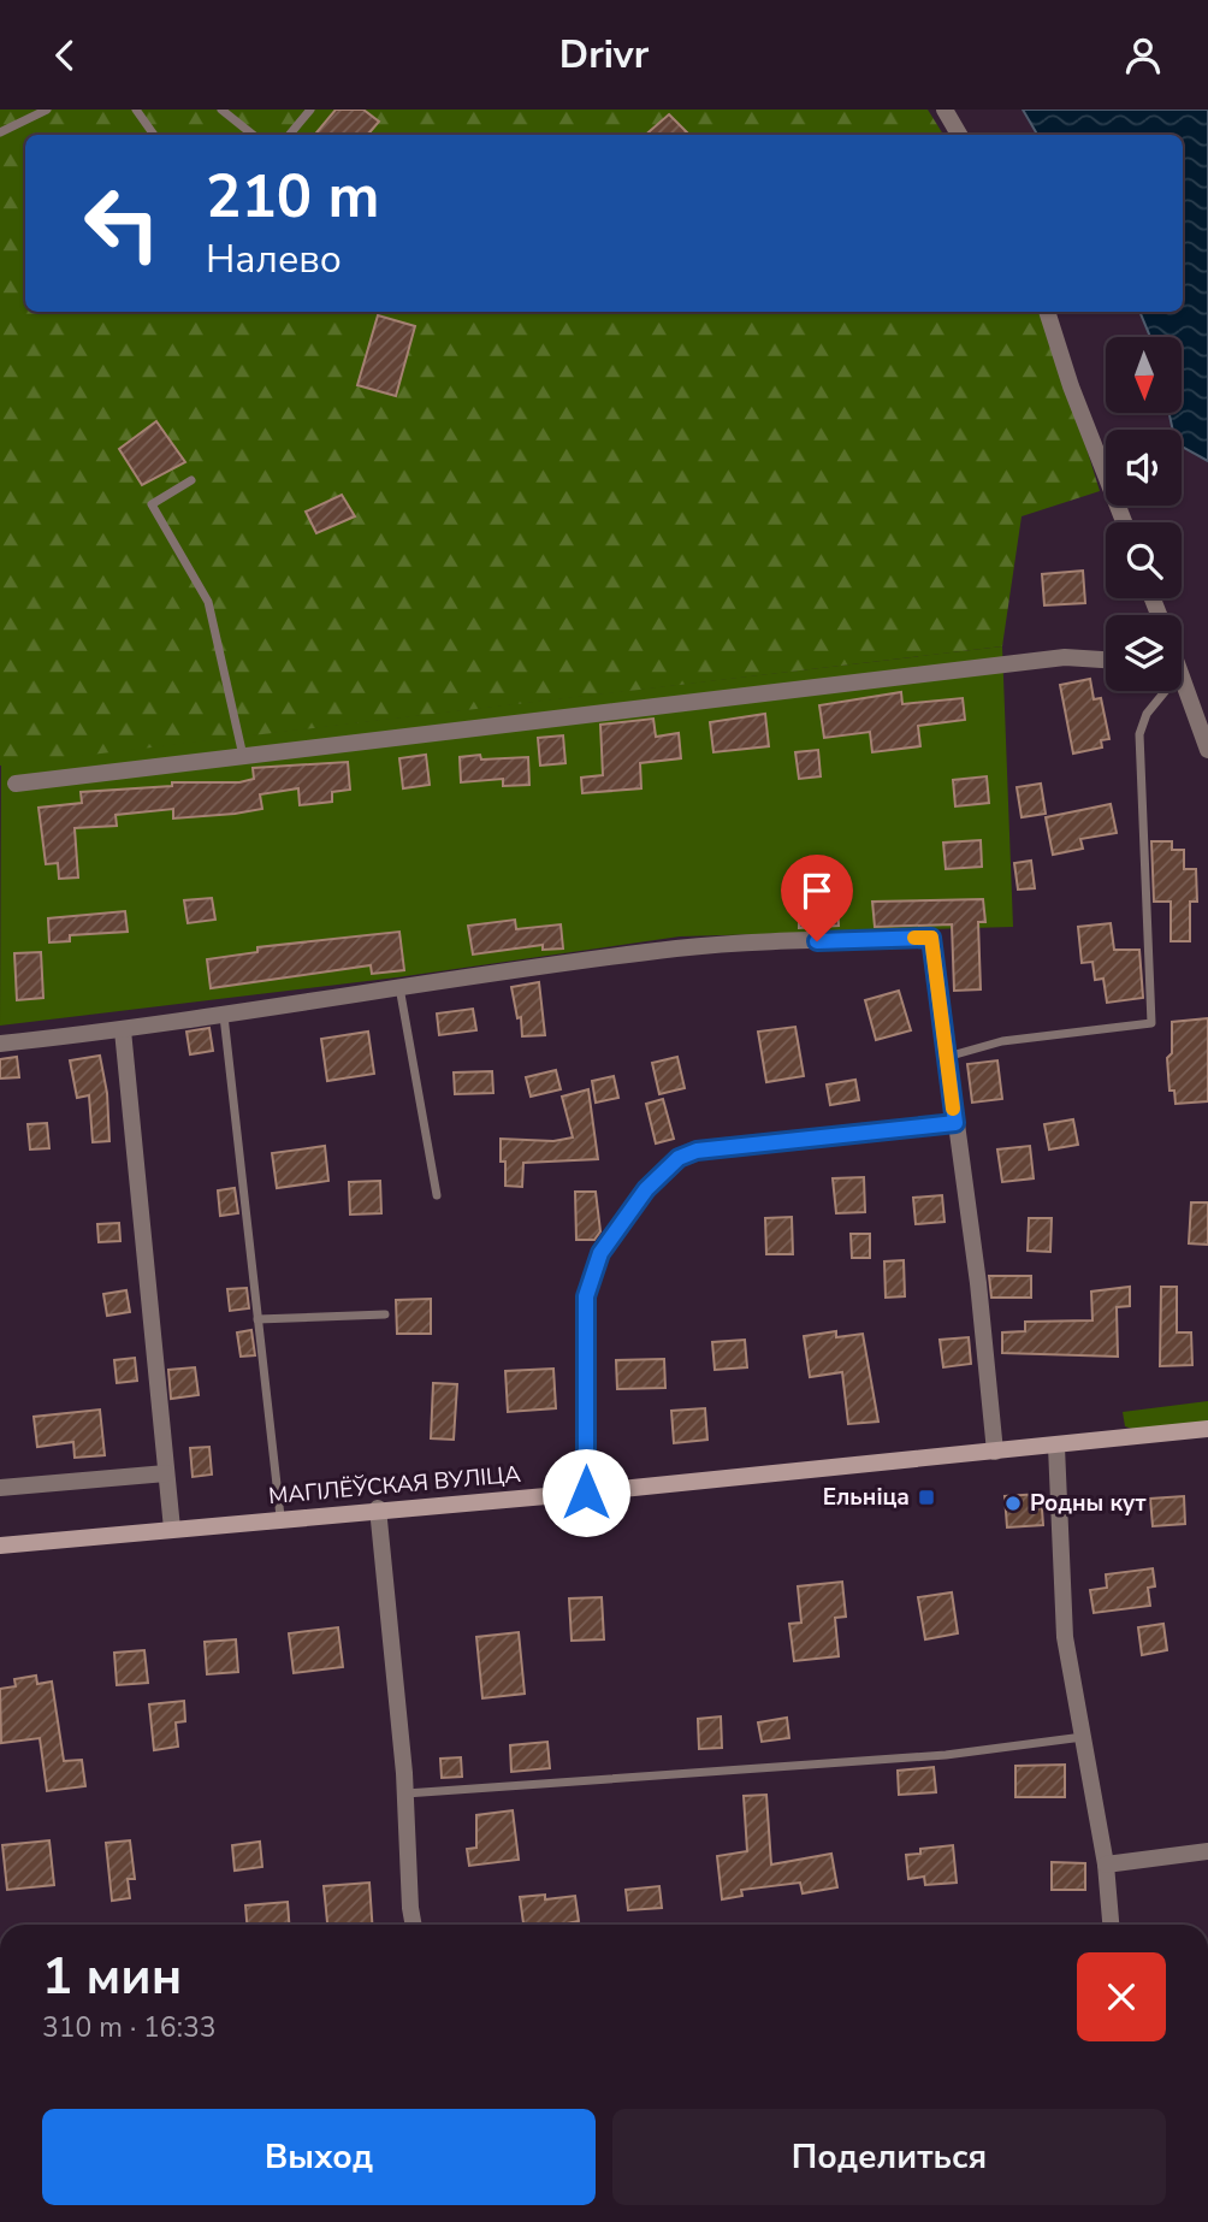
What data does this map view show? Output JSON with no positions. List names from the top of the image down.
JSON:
{
  "streets": {
    "main road": ["МАГІЛЁЎСКАЯ ВУЛІЦА"]
  },
  "places": {
    "transit": ["Ельніца"],
    "other": ["Родны кут"]
  },
  "north": "bottom",
  "page": {
    "header": "Drivr",
    "turn": ["210 m", "Налево"],
    "heading": ["1 мин", "310 m · 16:33"],
    "buttons": ["Выход", "Поделиться"]
  }
}
